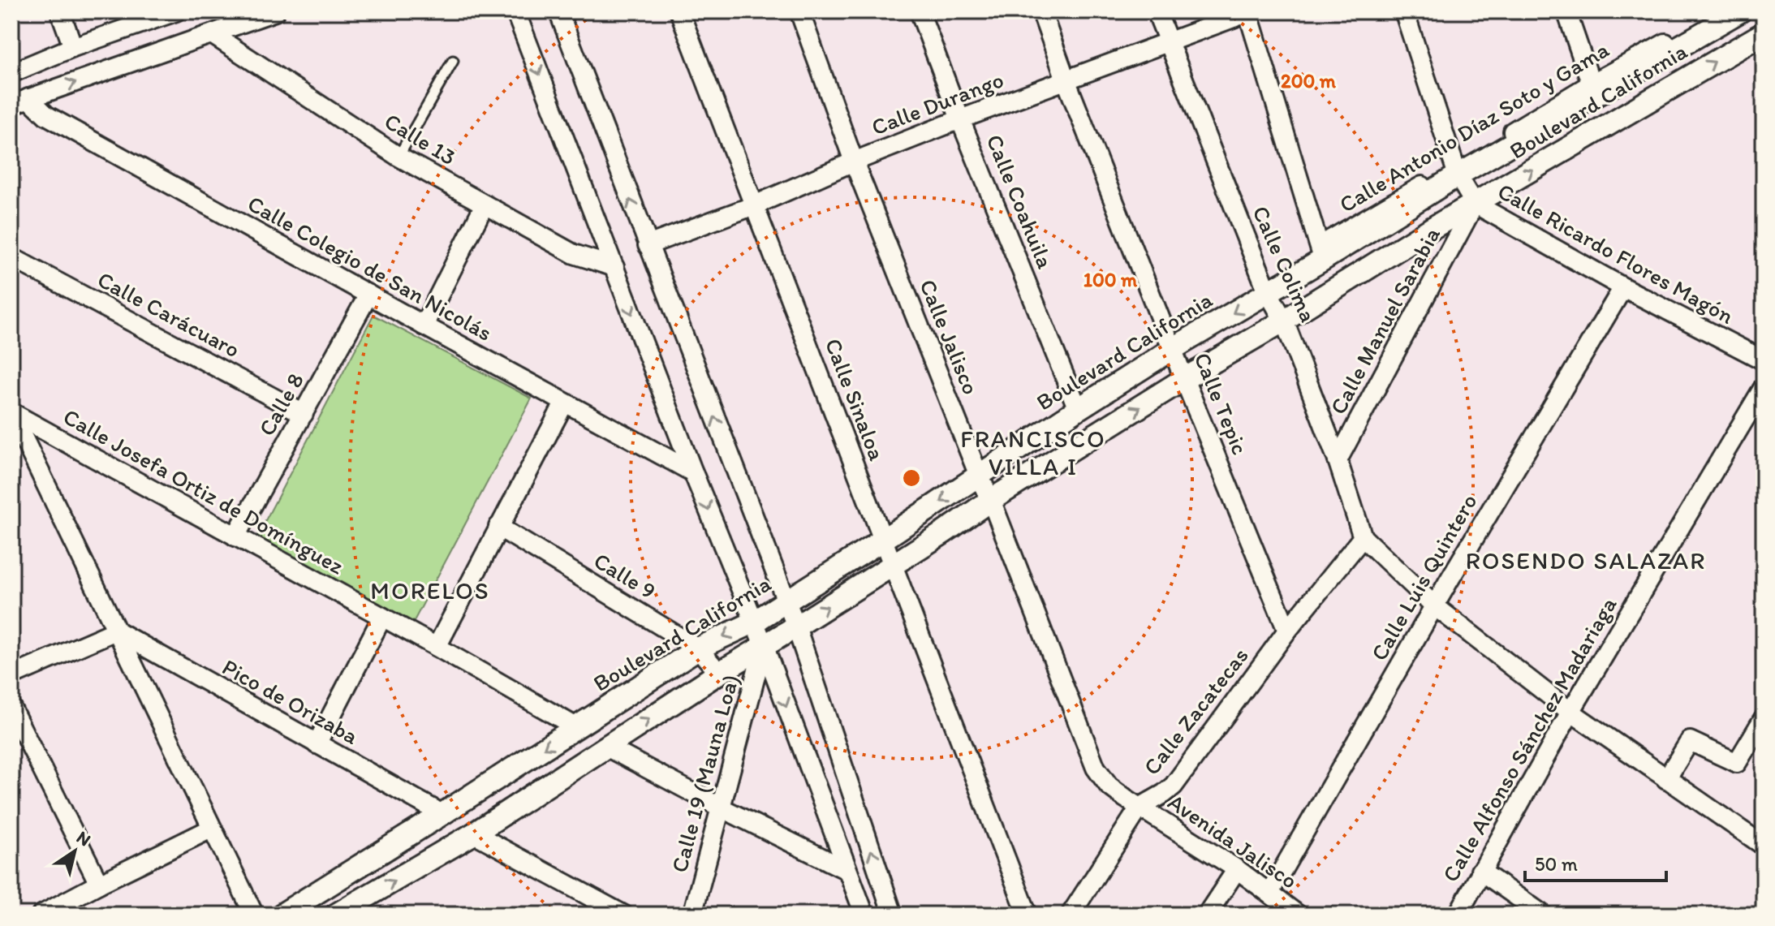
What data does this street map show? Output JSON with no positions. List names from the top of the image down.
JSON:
{
  "streets": {
    "street": [
      "Boulevard California",
      "Calle Durango",
      "Calle 13",
      "Calle Coahuila",
      "Calle Ricardo Flores Magón",
      "Calle Colima",
      "Calle Colegio de San Nicolás",
      "Calle Carácuaro",
      "Calle Manuel Sarabia",
      "Calle Jalisco",
      "Calle Sinaloa",
      "Calle Tepic",
      "Calle 8",
      "Calle Josefa Ortiz de Domínguez",
      "Calle 9",
      "Calle Luis Quintero",
      "Pico de Orizaba",
      "Calle Zacatecas",
      "Calle Alfonso Sánchez Madariaga",
      "Calle 19 (Mauna Loa)",
      "Avenida Jalisco"
    ]
  },
  "crossings": [
    ["Boulevard California", "Calle Coahuila"],
    ["Boulevard California", "Calle Ricardo Flores Magón"],
    ["Boulevard California", "Calle Colima"],
    ["Boulevard California", "Calle Manuel Sarabia"],
    ["Boulevard California", "Calle Jalisco"],
    ["Boulevard California", "Calle Sinaloa"],
    ["Boulevard California", "Calle Tepic"],
    ["Boulevard California", "Calle Josefa Ortiz de Domínguez"],
    ["Boulevard California", "Calle 9"],
    ["Boulevard California", "Pico de Orizaba"],
    ["Boulevard California", "Calle 19 (Mauna Loa)"],
    ["Calle Durango", "Calle Coahuila"],
    ["Calle Durango", "Calle Colima"],
    ["Calle Durango", "Calle Jalisco"],
    ["Calle Durango", "Calle Sinaloa"],
    ["Calle Durango", "Calle Tepic"],
    ["Calle Ricardo Flores Magón", "Calle Manuel Sarabia"],
    ["Calle Ricardo Flores Magón", "Calle Luis Quintero"],
    ["Calle Colima", "Calle Manuel Sarabia"],
    ["Calle Colima", "Calle Zacatecas"],
    ["Calle Colegio de San Nicolás", "Calle 8"],
    ["Calle Carácuaro", "Calle 8"],
    ["Calle Jalisco", "Calle Zacatecas"],
    ["Calle Jalisco", "Avenida Jalisco"],
    ["Calle Tepic", "Calle Zacatecas"],
    ["Calle 8", "Calle Josefa Ortiz de Domínguez"],
    ["Calle Luis Quintero", "Avenida Jalisco"],
    ["Calle Zacatecas", "Avenida Jalisco"]
  ],
  "districts": ["FRANCISCO VILLA I", "ROSENDO SALAZAR", "MORELOS"],
  "scale_bar": "50 m",
  "north": "top right",
  "rings": ["200 m", "100 m"]
}
